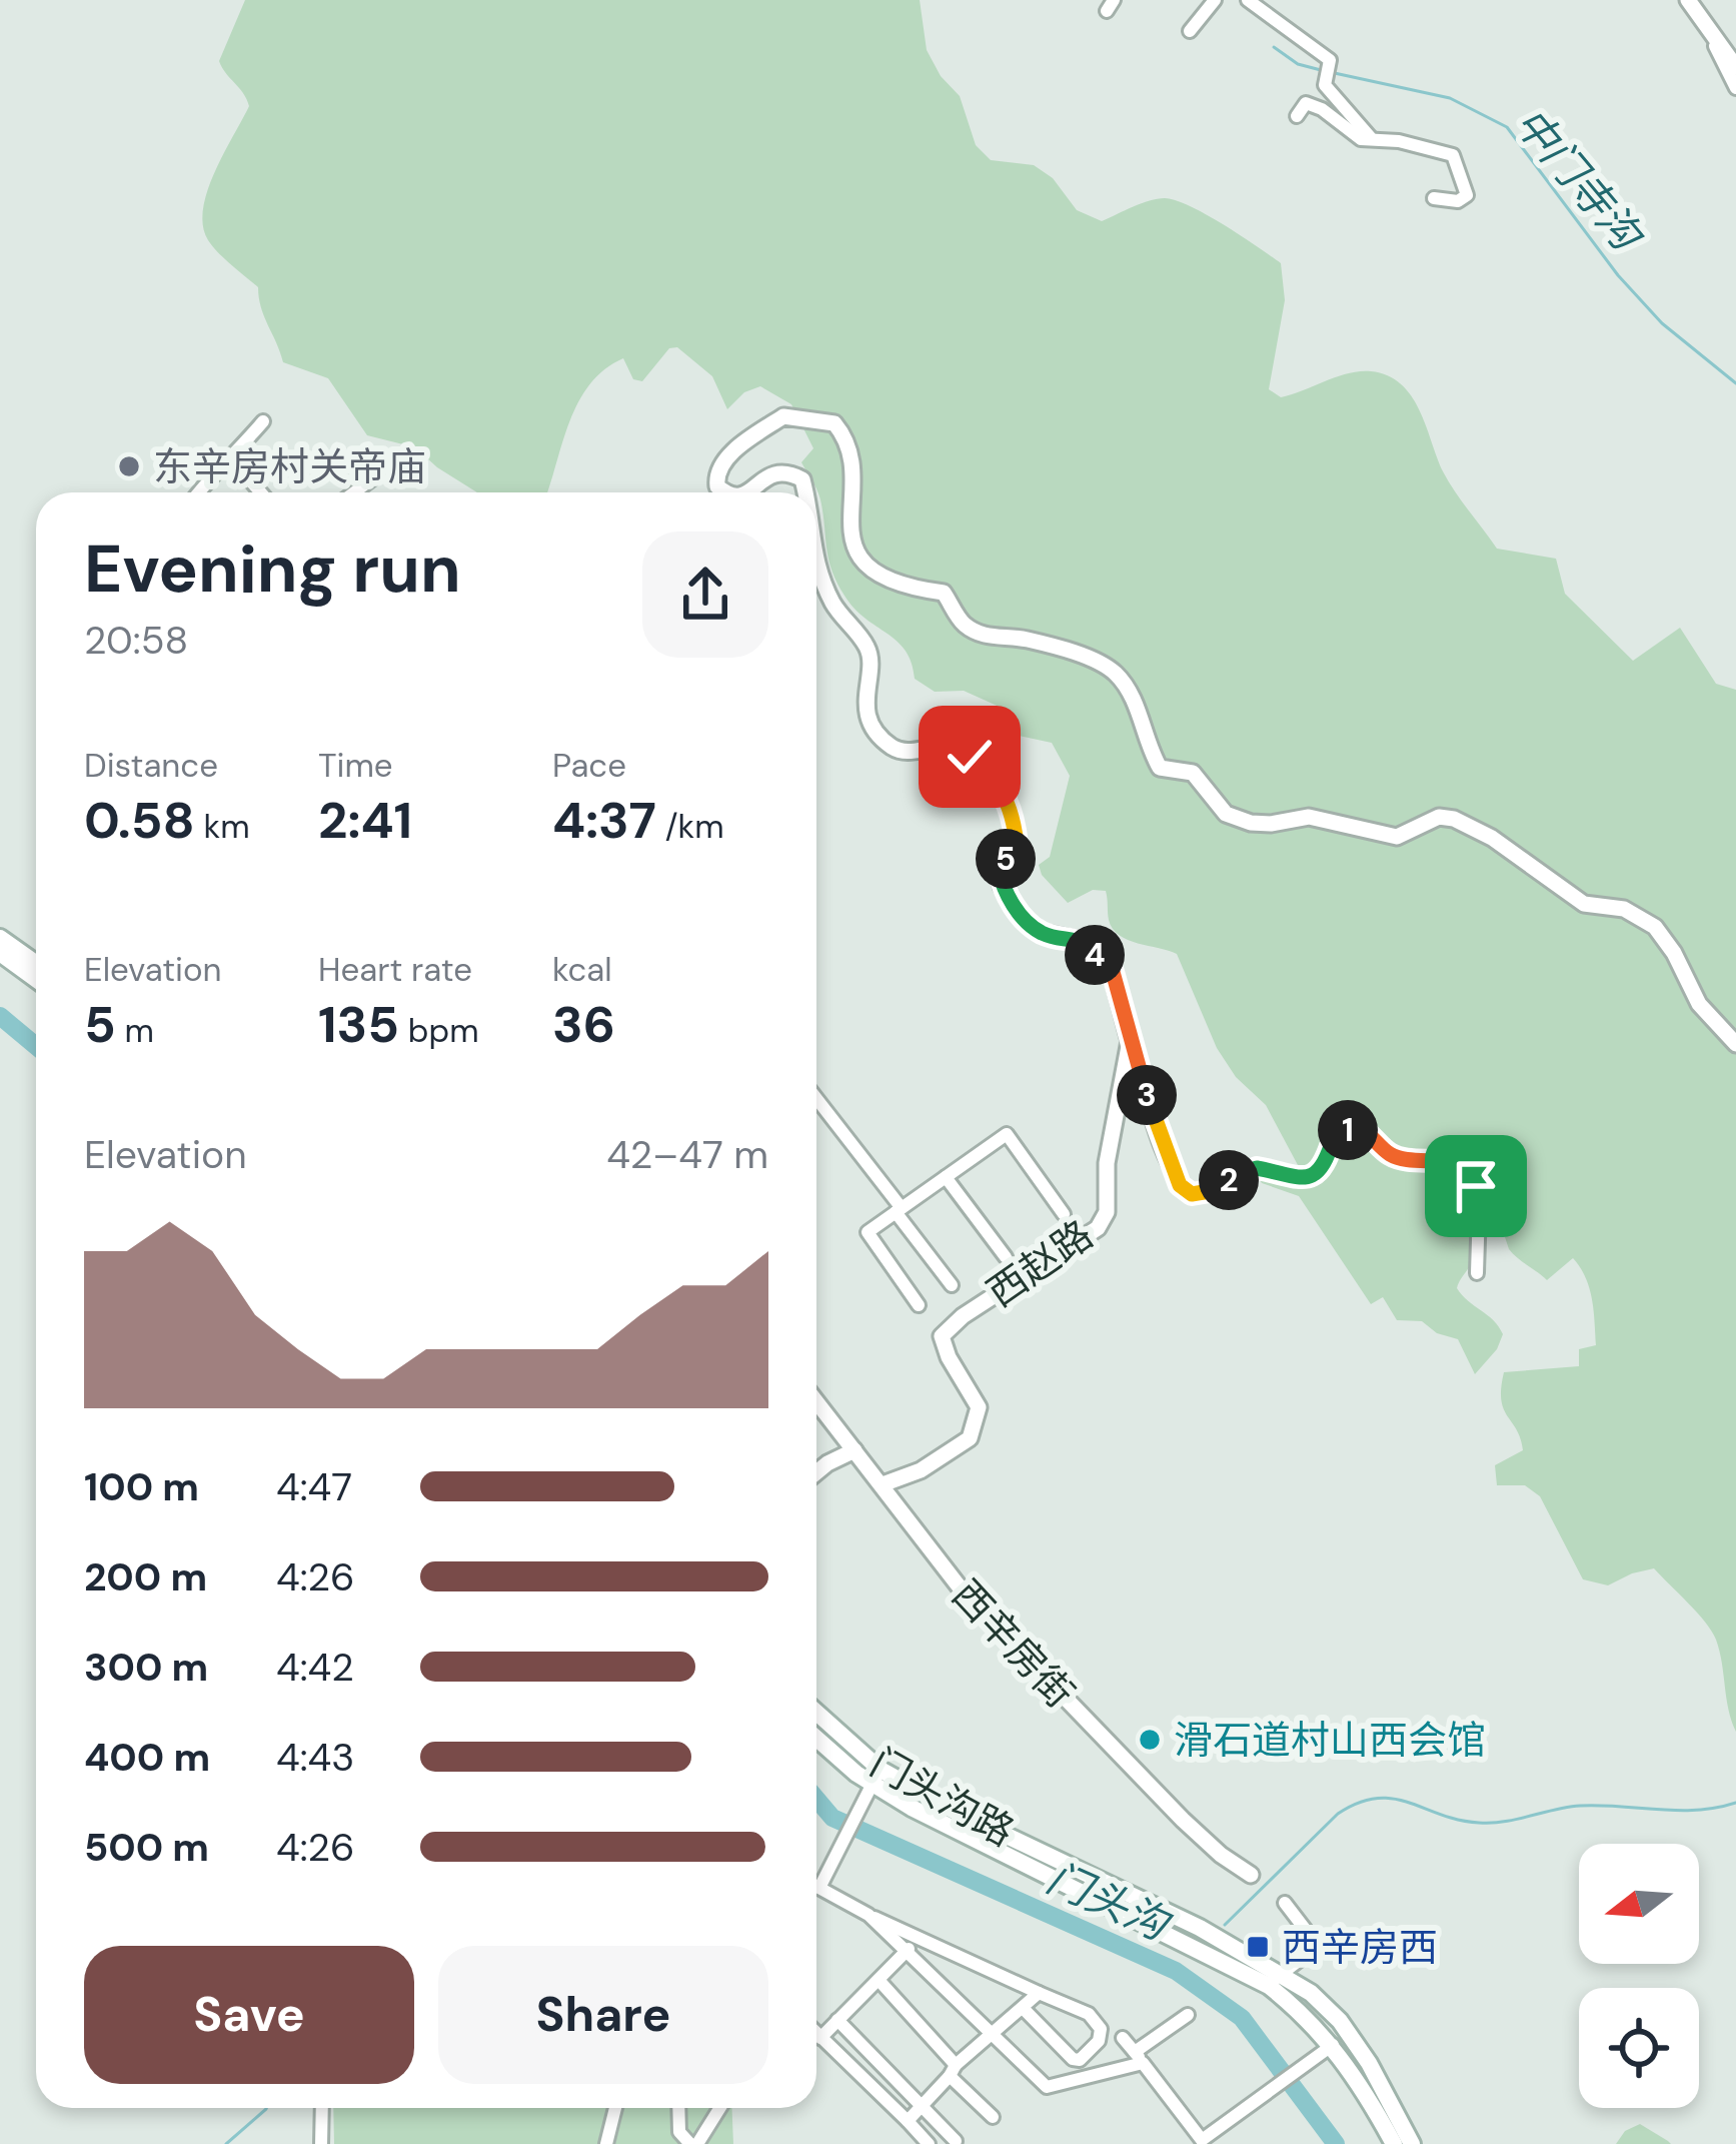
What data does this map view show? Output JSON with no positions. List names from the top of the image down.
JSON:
{
  "streets": {
    "main road": ["门头沟路"],
    "street": ["西赵路", "西辛房街"]
  },
  "crossings": [
    ["西赵路", "西辛房街"]
  ],
  "water": ["中门寺沟", "门头沟"],
  "places": {
    "other": ["东辛房村关帝庙", "滑石道村山西会馆"],
    "transit": ["西辛房西"]
  },
  "north": "left",
  "page": {
    "heading": ["Evening run", "20:58"],
    "stats": [
      ["Distance", "0.58 km"],
      ["Time", "2:41"],
      ["Pace", "4:37 /km"],
      ["Elevation", "5 m"],
      ["Heart rate", "135 bpm"],
      ["kcal", "36"]
    ],
    "pins": [
      "5",
      "4",
      "3",
      "1",
      "2"
    ],
    "chart": ["Elevation", "42–47 m"],
    "list": [
      {
        "name": "100 m",
        "note": "4:47"
      },
      {
        "name": "200 m",
        "note": "4:26"
      },
      {
        "name": "300 m",
        "note": "4:42"
      },
      {
        "name": "400 m",
        "note": "4:43"
      },
      {
        "name": "500 m",
        "note": "4:26"
      }
    ],
    "buttons": ["Save", "Share"]
  }
}
